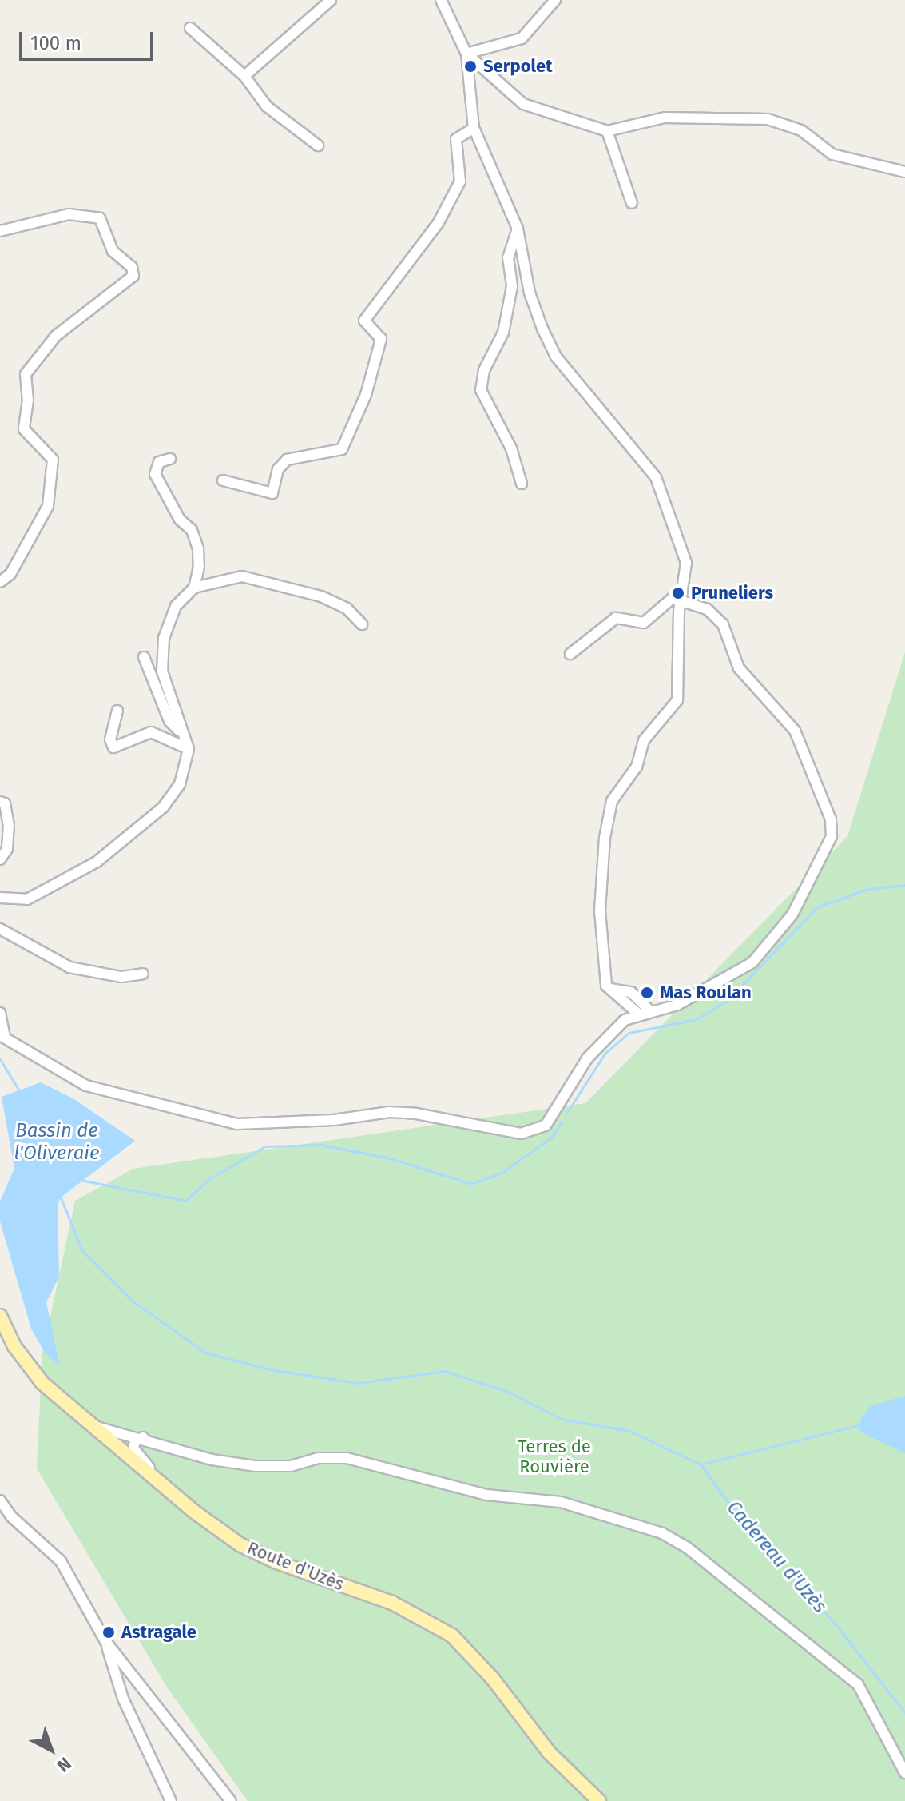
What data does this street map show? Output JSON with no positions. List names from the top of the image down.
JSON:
{
  "streets": {
    "main road": ["Route d'Uzès"]
  },
  "water": ["Bassin de l'Oliveraie", "Cadereau d'Uzès"],
  "parks": ["Terres de Rouvière"],
  "places": [
    "Serpolet",
    "Pruneliers",
    "Mas Roulan",
    "Astragale"
  ],
  "scale_bar": "100 m",
  "north": "bottom right"
}
